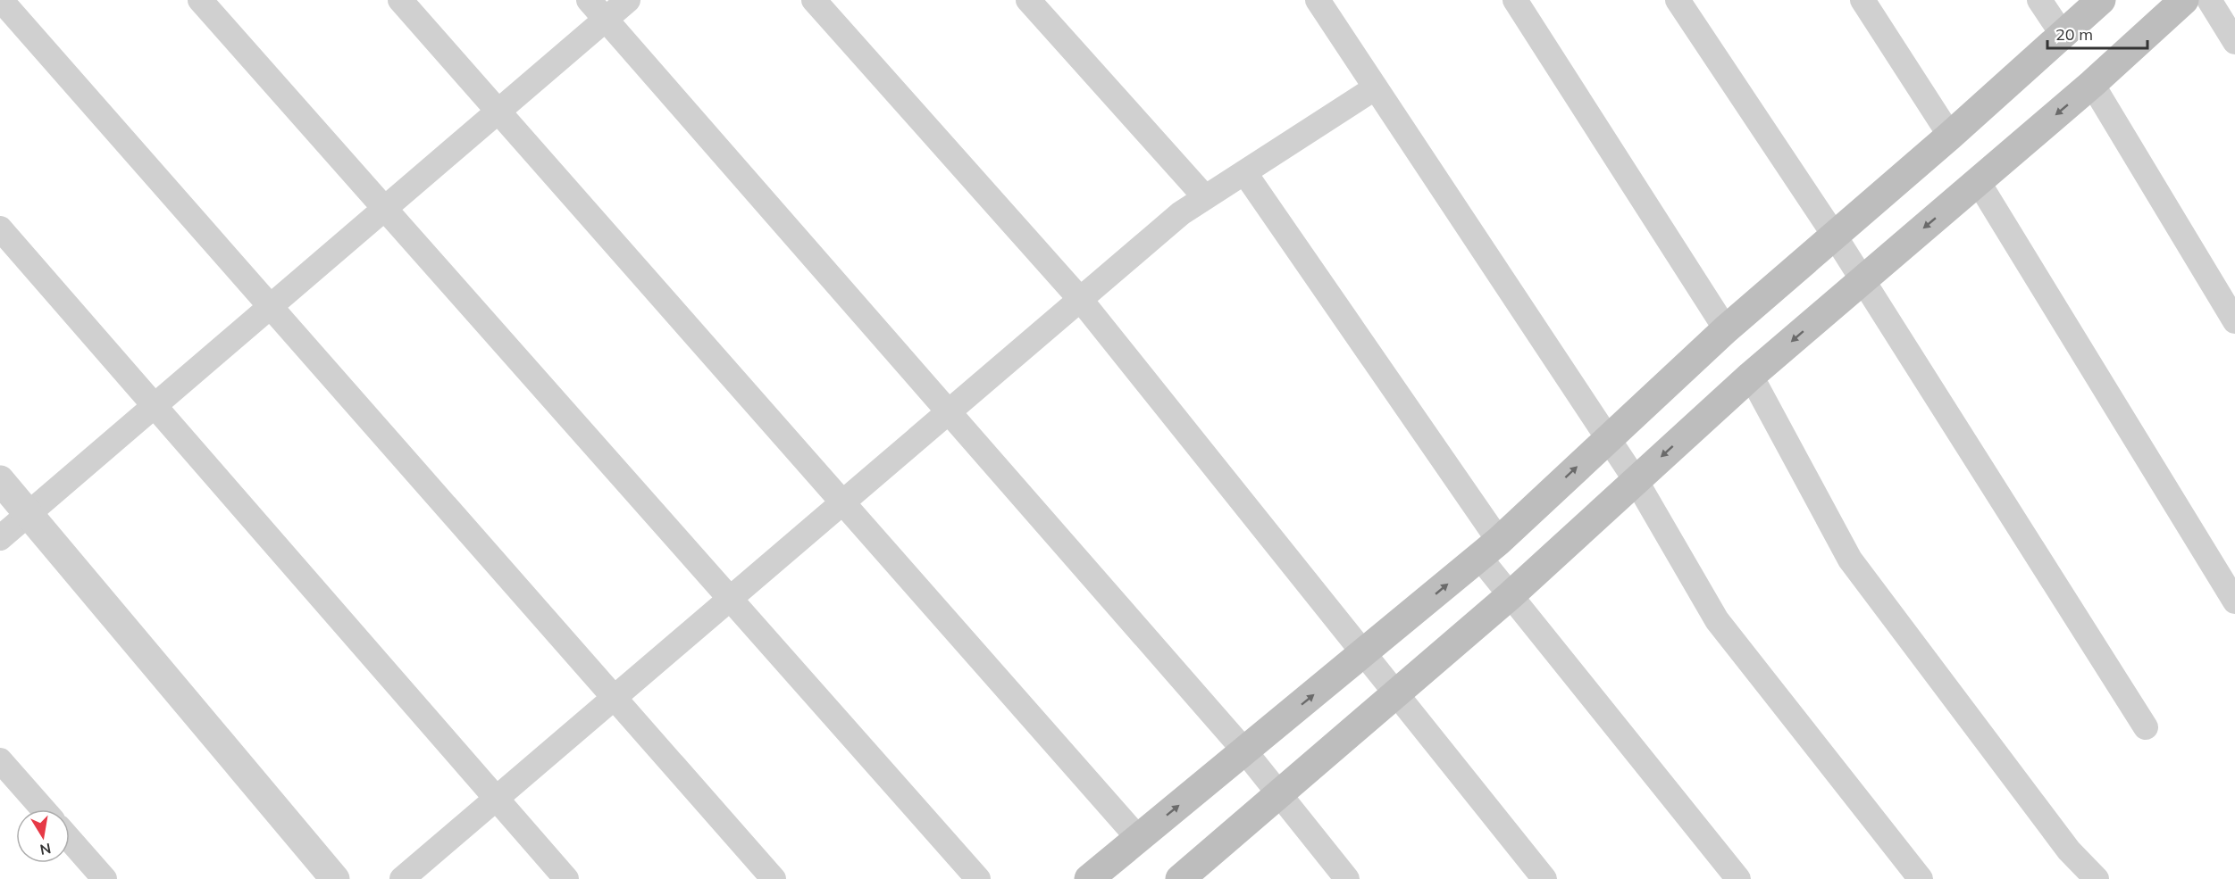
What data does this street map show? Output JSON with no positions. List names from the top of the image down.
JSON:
{
  "scale_bar": "20 m",
  "north": "bottom"
}
